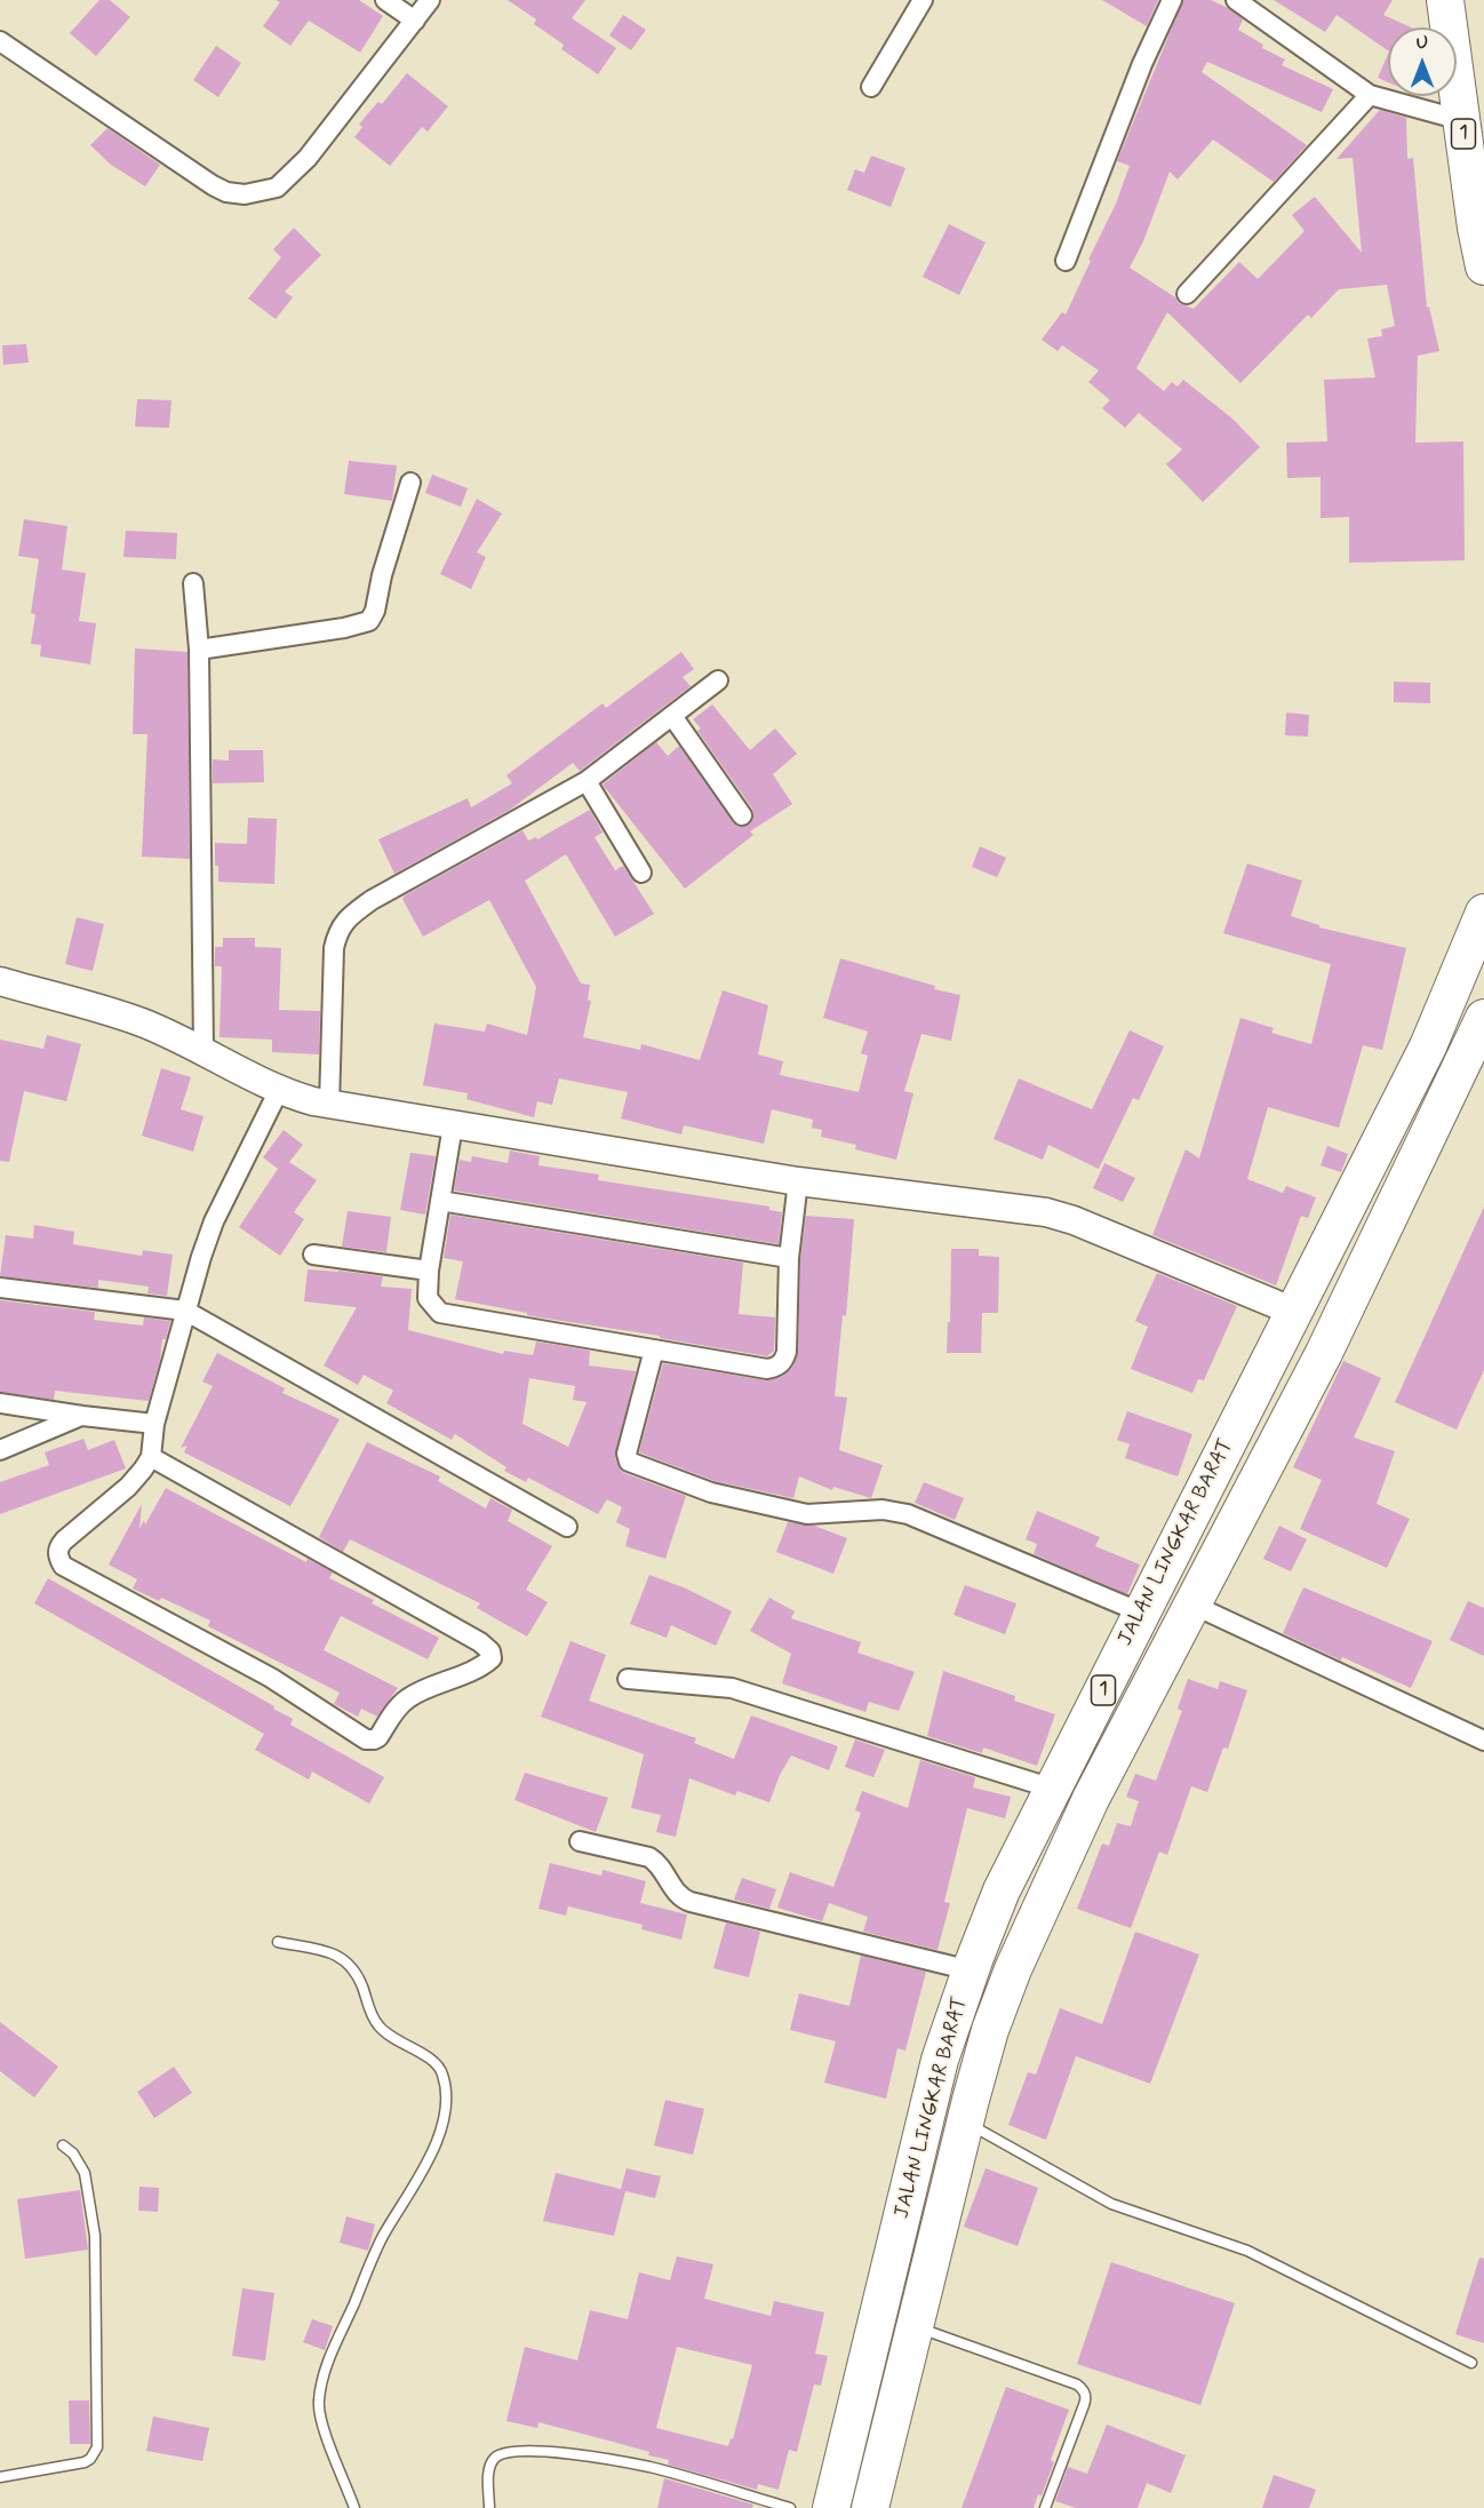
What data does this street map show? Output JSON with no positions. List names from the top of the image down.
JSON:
{
  "streets": {
    "highway": ["1", "JALAN LINGKAR BARAT"]
  },
  "north": "top"
}
